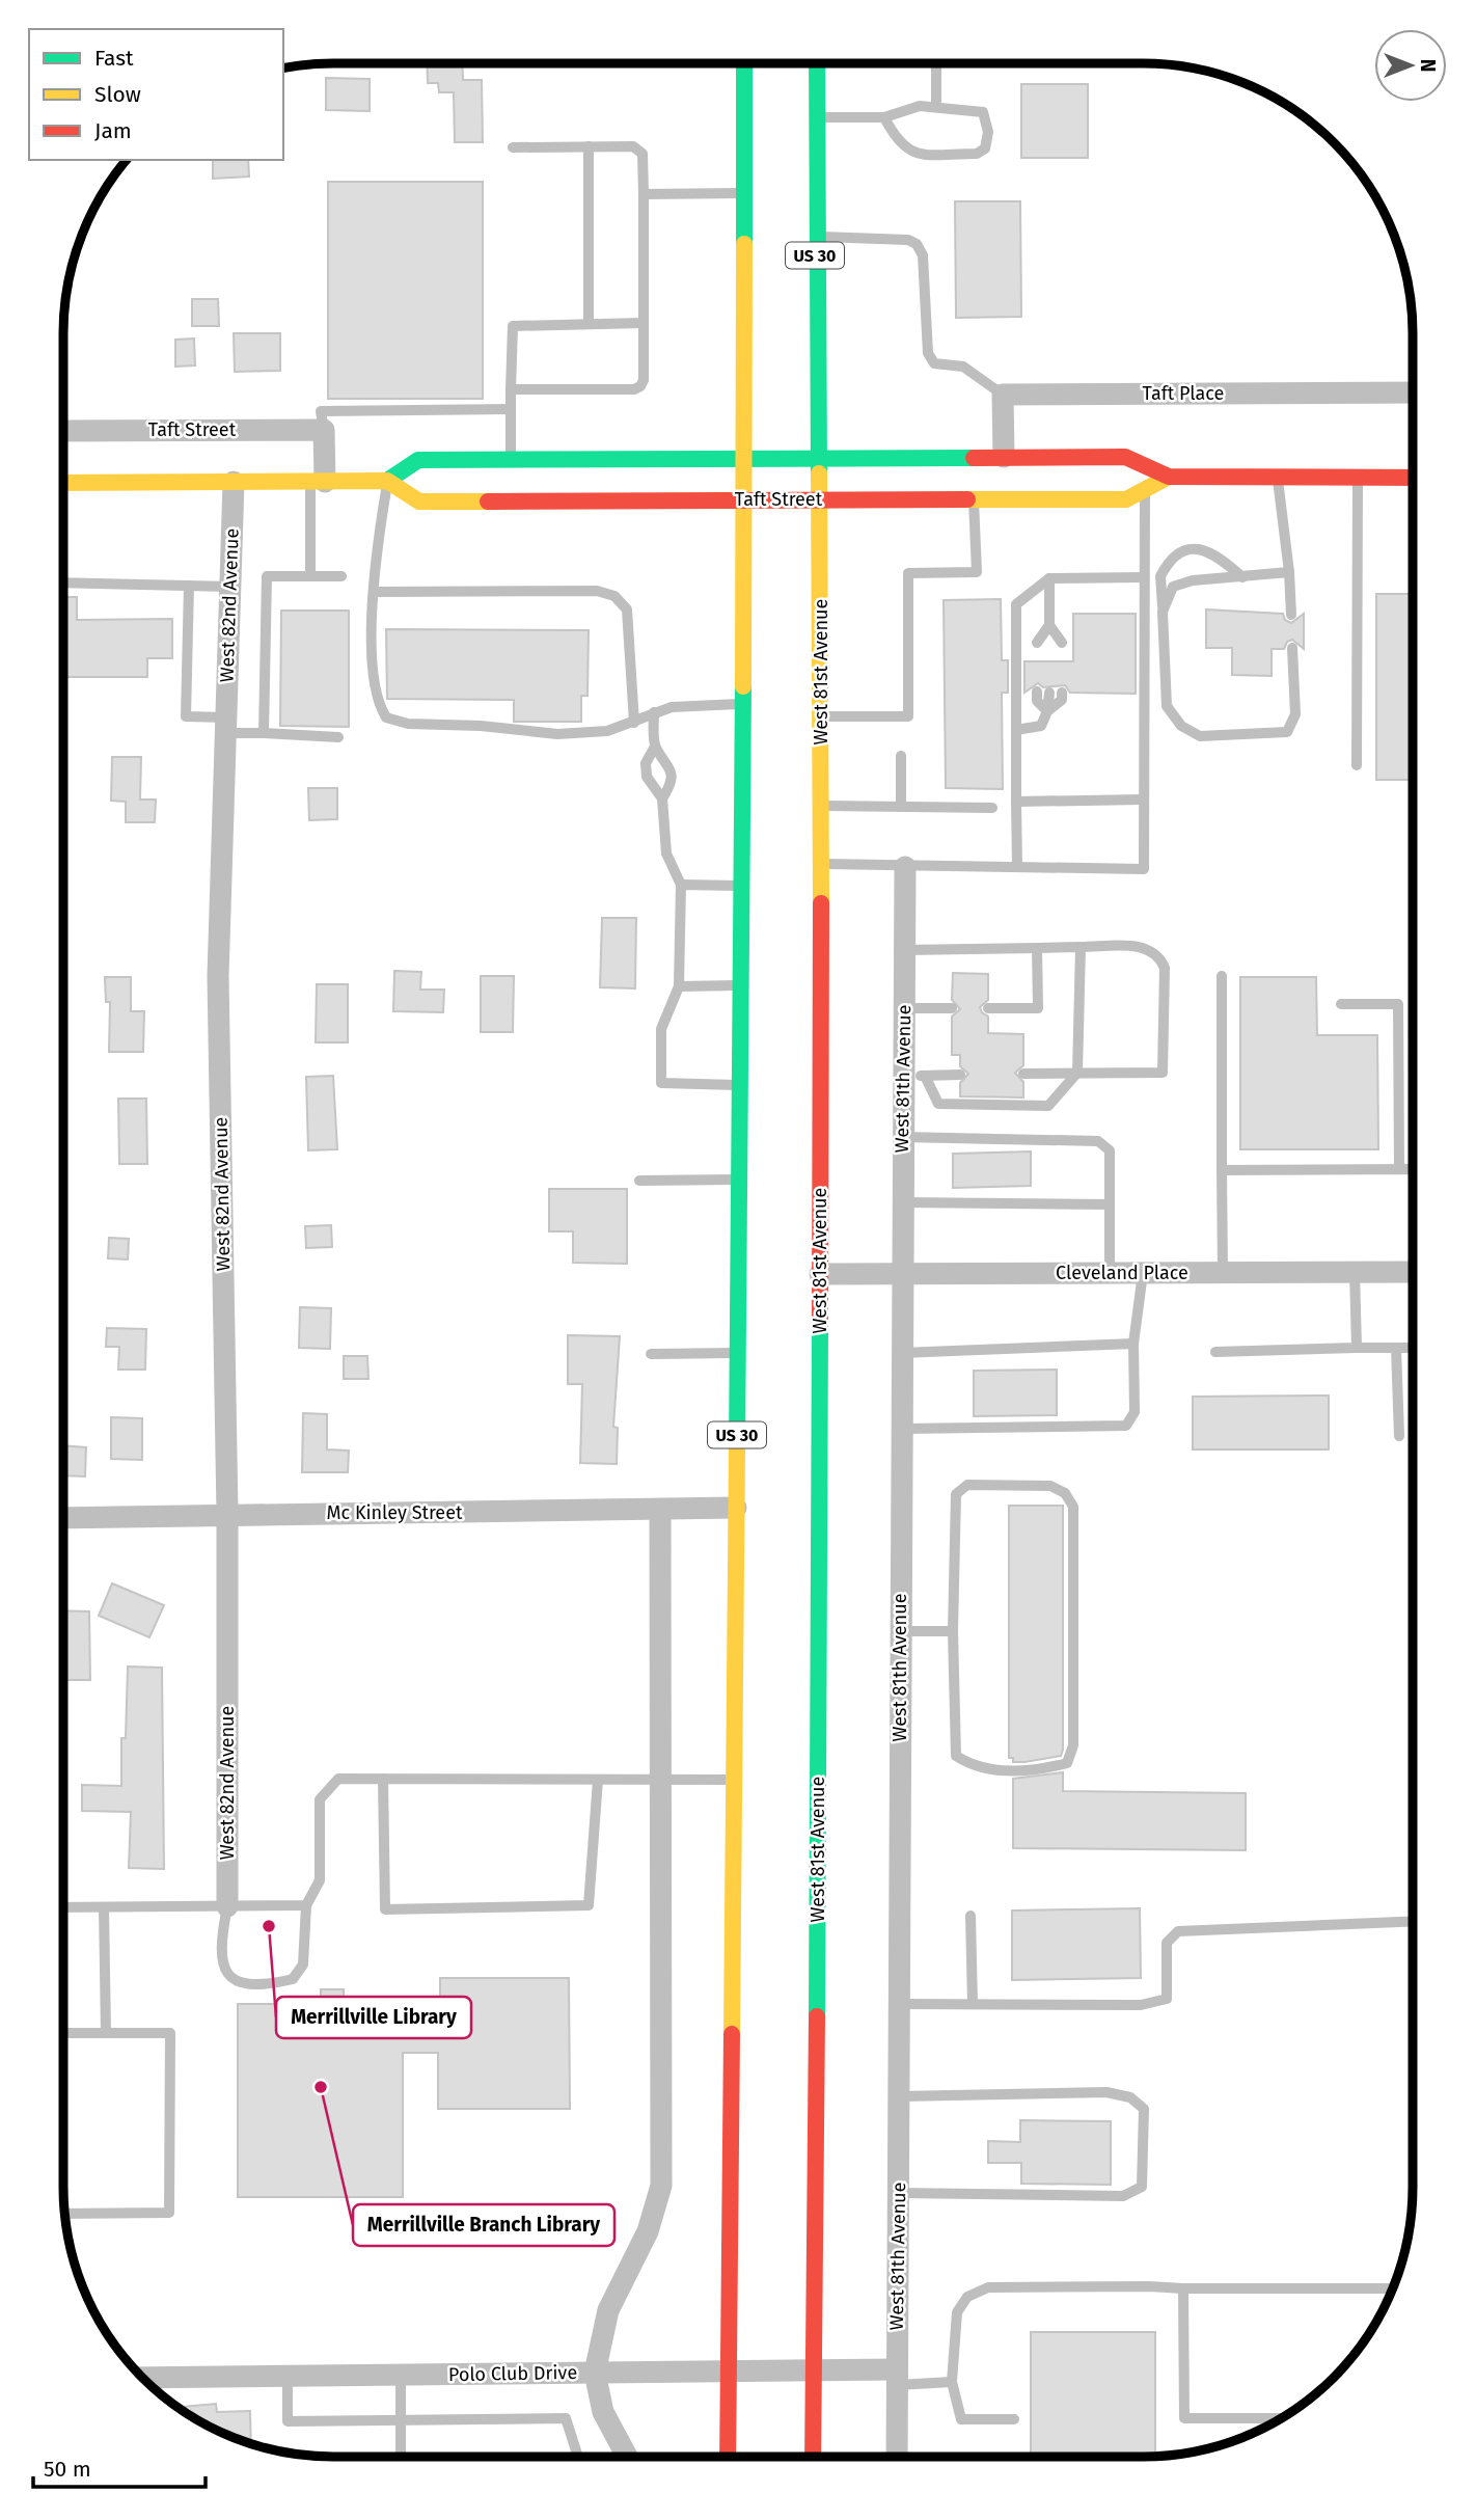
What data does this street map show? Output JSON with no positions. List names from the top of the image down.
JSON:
{
  "streets": {
    "main road": ["US 30", "Taft Street", "West 81st Avenue"],
    "street": [
      "Taft Place",
      "West 82nd Avenue",
      "West 81th Avenue",
      "Cleveland Place",
      "Mc Kinley Street",
      "Polo Club Drive"
    ]
  },
  "crossings": [
    ["US 30", "Taft Street"],
    ["US 30", "Mc Kinley Street"],
    ["US 30", "Polo Club Drive"],
    ["Taft Street", "West 81st Avenue"],
    ["West 82nd Avenue", "Mc Kinley Street"],
    ["West 81st Avenue", "Cleveland Place"],
    ["West 81st Avenue", "Polo Club Drive"],
    ["West 81th Avenue", "Cleveland Place"],
    ["West 81th Avenue", "Polo Club Drive"]
  ],
  "places": ["Merrillville Library", "Merrillville Branch Library"],
  "legend": ["Fast", "Slow", "Jam"],
  "scale_bar": "50 m",
  "north": "right"
}
